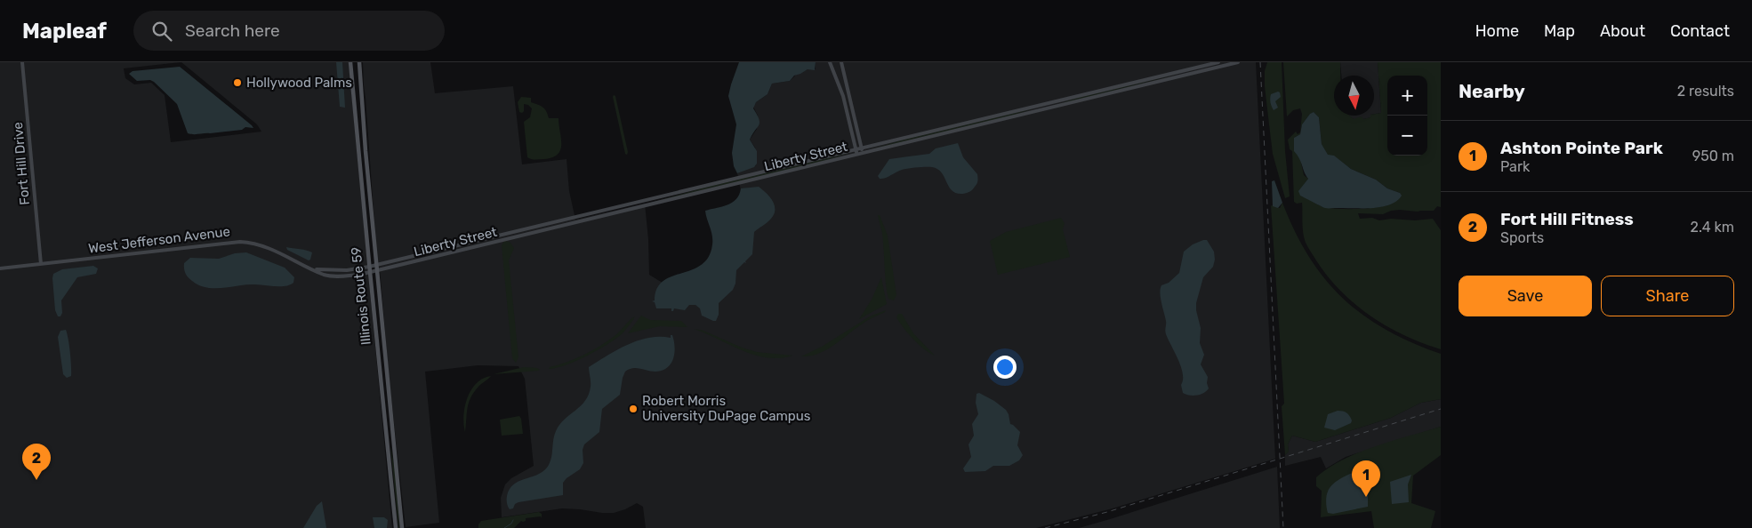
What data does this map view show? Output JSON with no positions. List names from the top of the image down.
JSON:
{
  "streets": {
    "main road": ["Illinois Route 59"],
    "street": ["Liberty Street", "Fort Hill Drive", "West Jefferson Avenue"]
  },
  "crossings": [
    ["Liberty Street", "West Jefferson Avenue"],
    ["Liberty Street", "Illinois Route 59"],
    ["Fort Hill Drive", "West Jefferson Avenue"],
    ["West Jefferson Avenue", "Illinois Route 59"]
  ],
  "places": ["Hollywood Palms", "Robert Morris University DuPage Campus"],
  "north": "bottom",
  "page": {
    "header": "Mapleaf",
    "search": "Search here",
    "nav": [
      "Home",
      "Map",
      "About",
      "Contact"
    ],
    "heading": ["Nearby", "2 results"],
    "map_buttons": ["+", "−"],
    "list": [
      {
        "mark": "1",
        "name": "Ashton Pointe Park",
        "note": "Park",
        "value": "950 m"
      },
      {
        "mark": "2",
        "name": "Fort Hill Fitness",
        "note": "Sports",
        "value": "2.4 km"
      }
    ],
    "buttons": ["Save", "Share"],
    "pins": ["2", "1"]
  }
}
